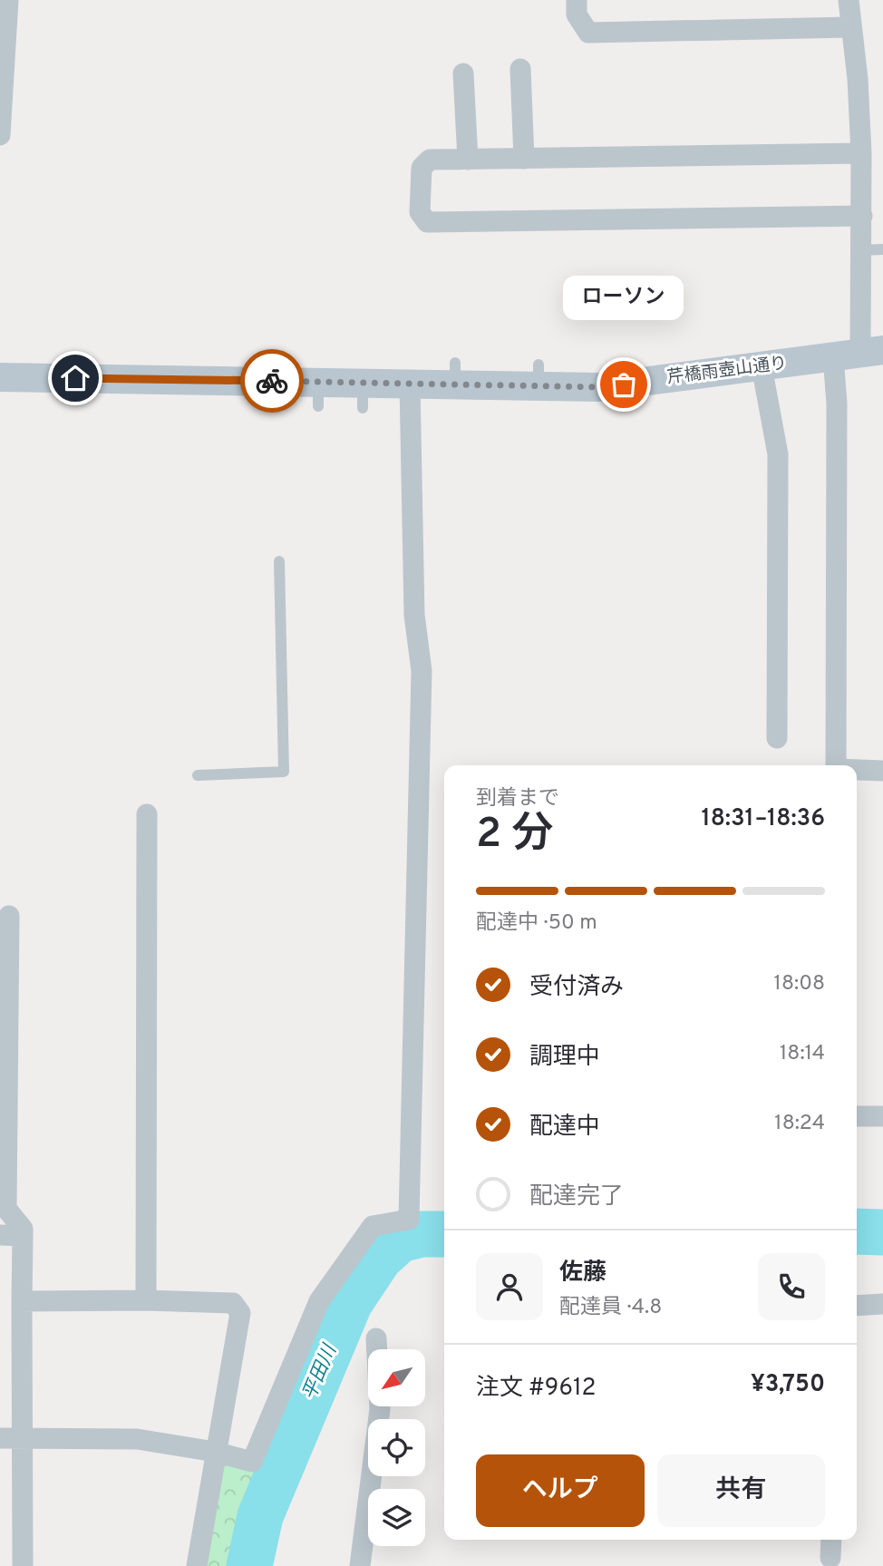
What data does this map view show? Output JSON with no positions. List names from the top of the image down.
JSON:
{
  "streets": {
    "main road": ["芹橋雨壺山通り"]
  },
  "water": ["平田川"],
  "places": ["ローソン"],
  "north": "bottom left",
  "page": {
    "bubble": "ローソン",
    "heading": ["2 分", "到着まで", "18:31–18:36"],
    "panel": [
      "佐藤",
      "配達員 · 4.8",
      "注文 #9612",
      "¥3,750"
    ],
    "bar": "配達中 · 50 m",
    "list": [
      ["受付済み", "18:08"],
      ["調理中", "18:14"],
      ["配達中", "18:24"],
      "配達完了"
    ],
    "buttons": ["ヘルプ", "共有"]
  }
}
